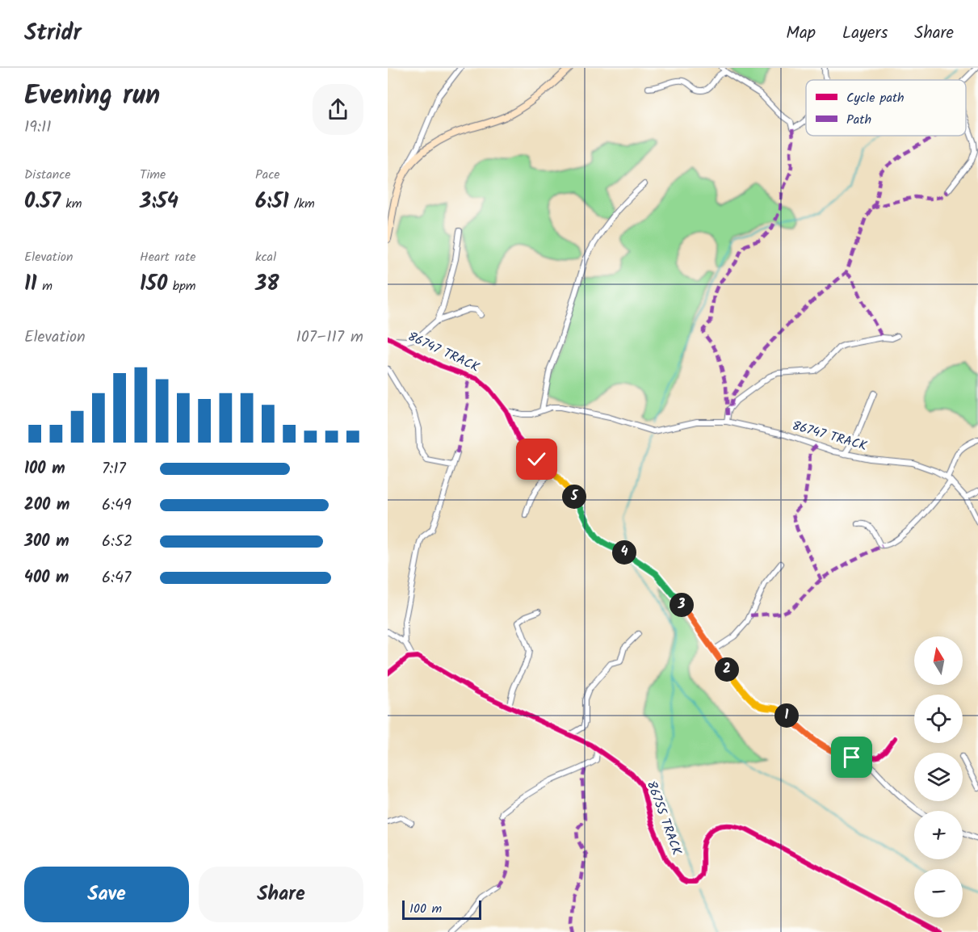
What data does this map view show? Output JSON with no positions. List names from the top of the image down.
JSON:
{
  "streets": {
    "street": ["86747 TRACK", "86755 TRACK"]
  },
  "legend": ["Cycle path", "Path"],
  "scale_bar": "100 m",
  "north": "top",
  "page": {
    "header": "Stridr",
    "nav": ["Map", "Layers", "Share"],
    "heading": ["Evening run", "19:11"],
    "stats": [
      ["Distance", "0.57 km"],
      ["Time", "3:54"],
      ["Pace", "6:51 /km"],
      ["Elevation", "11 m"],
      ["Heart rate", "150 bpm"],
      ["kcal", "38"]
    ],
    "chart": ["Elevation", "107–117 m"],
    "list": [
      {
        "name": "100 m",
        "note": "7:17"
      },
      {
        "name": "200 m",
        "note": "6:49"
      },
      {
        "name": "300 m",
        "note": "6:52"
      },
      {
        "name": "400 m",
        "note": "6:47"
      }
    ],
    "pins": [
      "5",
      "4",
      "3",
      "2",
      "1"
    ],
    "map_buttons": ["+", "−"],
    "buttons": ["Save", "Share"],
    "scale": "100 m"
  }
}
